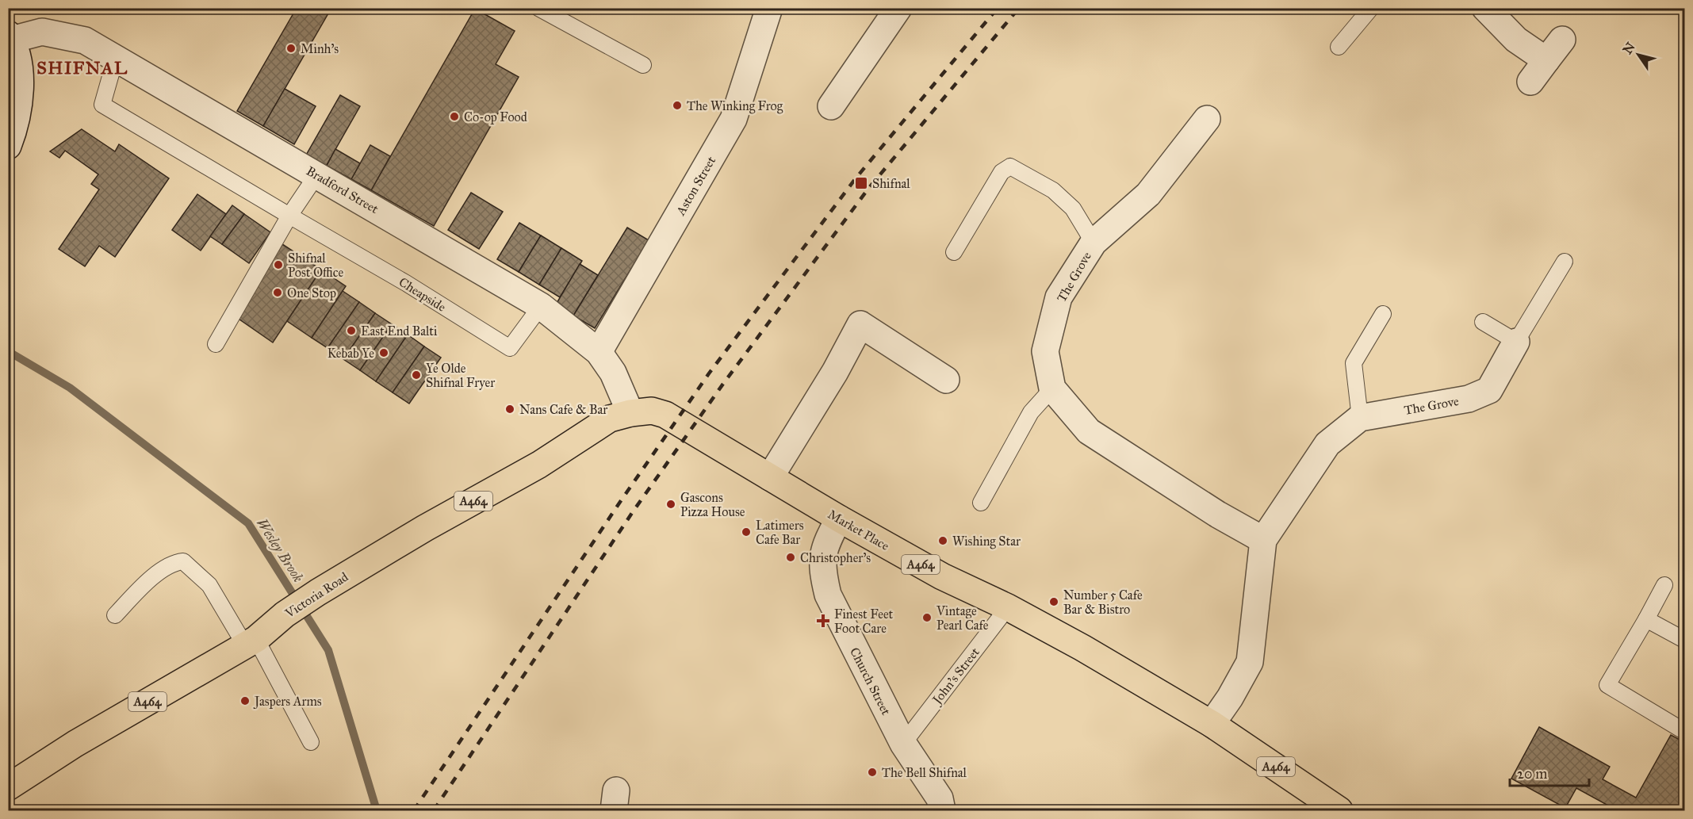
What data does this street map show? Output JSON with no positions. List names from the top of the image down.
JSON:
{
  "streets": {
    "main road": ["A464", "Market Place", "Victoria Road"],
    "street": [
      "Aston Street",
      "Bradford Street",
      "The Grove",
      "Church Street"
    ],
    "lane": ["Cheapside", "John's Street"]
  },
  "crossings": [
    ["Aston Street", "Bradford Street"],
    ["Bradford Street", "Cheapside"],
    ["Bradford Street", "Market Place"],
    ["Bradford Street", "Victoria Road"],
    ["The Grove", "A464"],
    ["The Grove", "Market Place"],
    ["A464", "Market Place"],
    ["Market Place", "Victoria Road"],
    ["Market Place", "John's Street"],
    ["Market Place", "Church Street"],
    ["John's Street", "Church Street"]
  ],
  "districts": ["SHIFNAL"],
  "water": ["Wesley Brook"],
  "places": {
    "other": [
      "Minh's",
      "The Winking Frog",
      "Co-op Food",
      "Shifnal Post Office",
      "One Stop",
      "East End Balti",
      "Kebab Ye",
      "Ye Olde Shifnal Fryer",
      "Nans Cafe & Bar",
      "Gascons Pizza House",
      "Latimers Cafe Bar",
      "Wishing Star",
      "Christopher's",
      "Number 5 Cafe Bar & Bistro",
      "Vintage Pearl Cafe",
      "Jaspers Arms",
      "The Bell Shifnal"
    ],
    "transit": ["Shifnal"],
    "health": ["Finest Feet Foot Care"]
  },
  "scale_bar": "20 m",
  "north": "top left"
}
